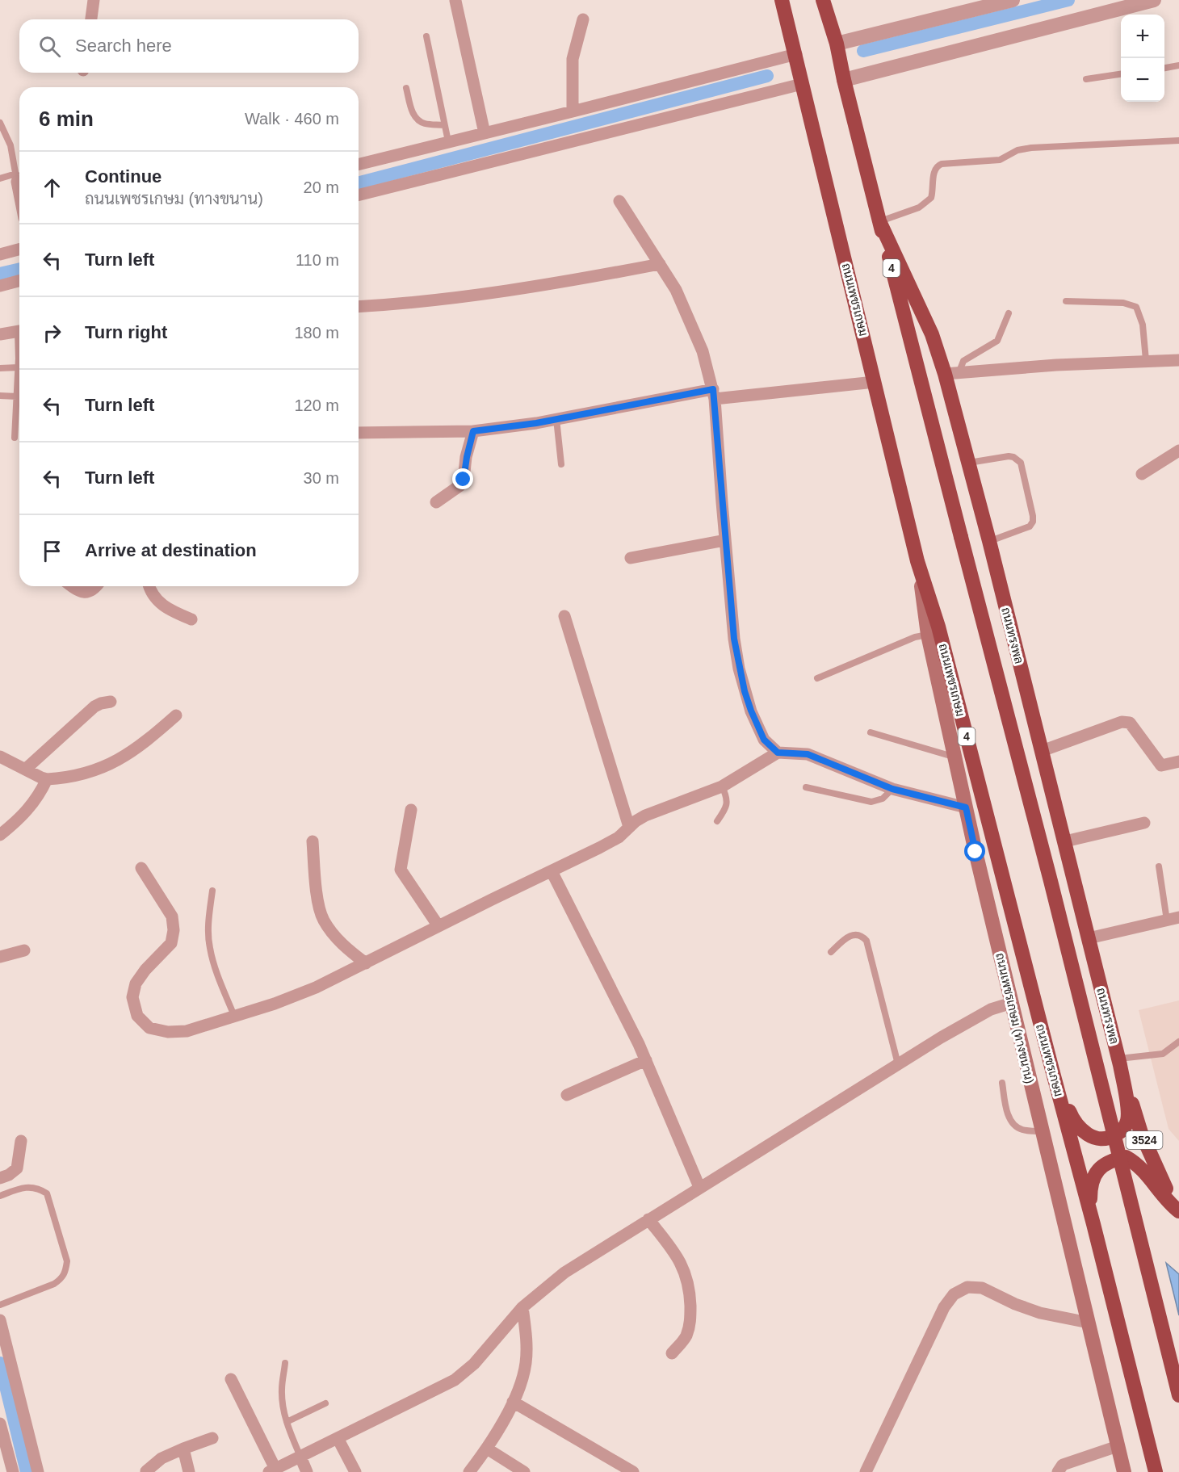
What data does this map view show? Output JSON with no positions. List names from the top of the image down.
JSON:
{
  "streets": {
    "highway": [
      "4",
      "ถนนเพชรเกษม",
      "ถนนทรงพล",
      "3524"
    ],
    "main road": ["ถนนเพชรเกษม (ทางขนาน)"]
  },
  "crossings": [
    ["4", "ถนนทรงพล"],
    ["ถนนเพชรเกษม", "ถนนเพชรเกษม (ทางขนาน)"]
  ],
  "page": {
    "map_buttons": ["+", "−"],
    "search": "Search here",
    "heading": ["6 min", "Walk · 460 m"],
    "list": [
      ["Continue", "ถนนเพชรเกษม (ทางขนาน)", "20 m"],
      ["Turn left", "110 m"],
      ["Turn right", "180 m"],
      ["Turn left", "120 m"],
      ["Turn left", "30 m"],
      "Arrive at destination"
    ]
  }
}
